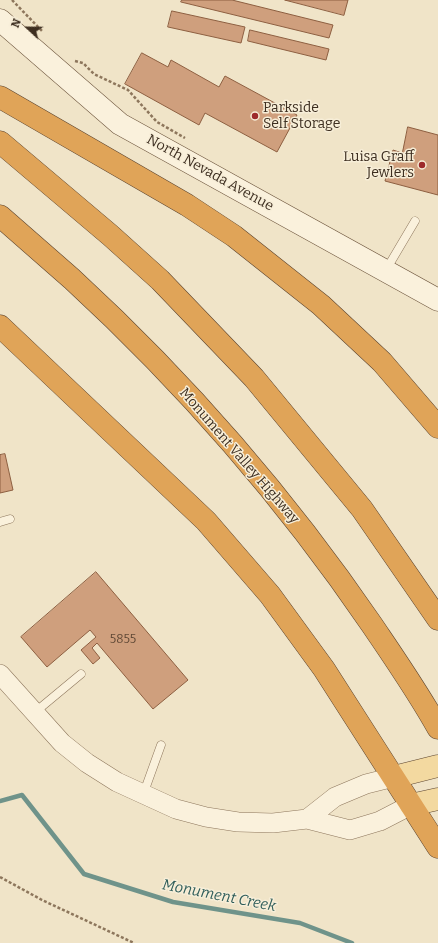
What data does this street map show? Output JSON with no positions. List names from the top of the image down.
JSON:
{
  "streets": {
    "highway": ["Monument Valley Highway"],
    "main road": ["North Nevada Avenue"]
  },
  "water": ["Monument Creek"],
  "places": ["Parkside Self Storage", "Luisa Graff Jewlers"],
  "house_numbers": ["5855"],
  "north": "left"
}
